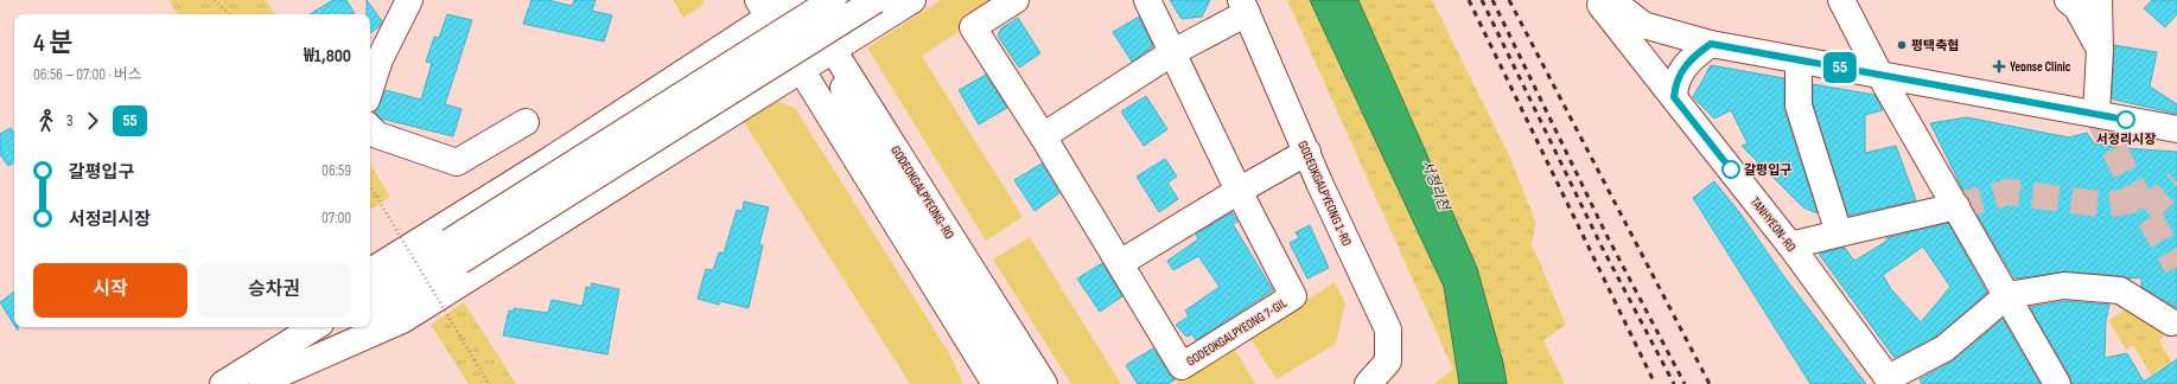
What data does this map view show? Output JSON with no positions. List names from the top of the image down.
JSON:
{
  "streets": {
    "street": [
      "GODEOKGALPYEONG-RO",
      "GODEOKGALPYEONG 1-RO",
      "TANHYEON-RO",
      "GODEOKGALPYEONG 7-GIL"
    ]
  },
  "water": ["서정리천"],
  "places": {
    "other": ["평택축협", "서정리시장", "갈평입구"],
    "health": ["Yeonse Clinic"]
  },
  "lines": ["bus line 55"],
  "page": {
    "on_map": "55",
    "heading": ["4 분", "06:56 – 07:00 · 버스", "₩1,800"],
    "legs": ["3", "55"],
    "list": [
      {
        "name": "갈평입구",
        "value": "06:59"
      },
      {
        "name": "서정리시장",
        "value": "07:00"
      }
    ],
    "buttons": ["시작", "승차권"]
  }
}
